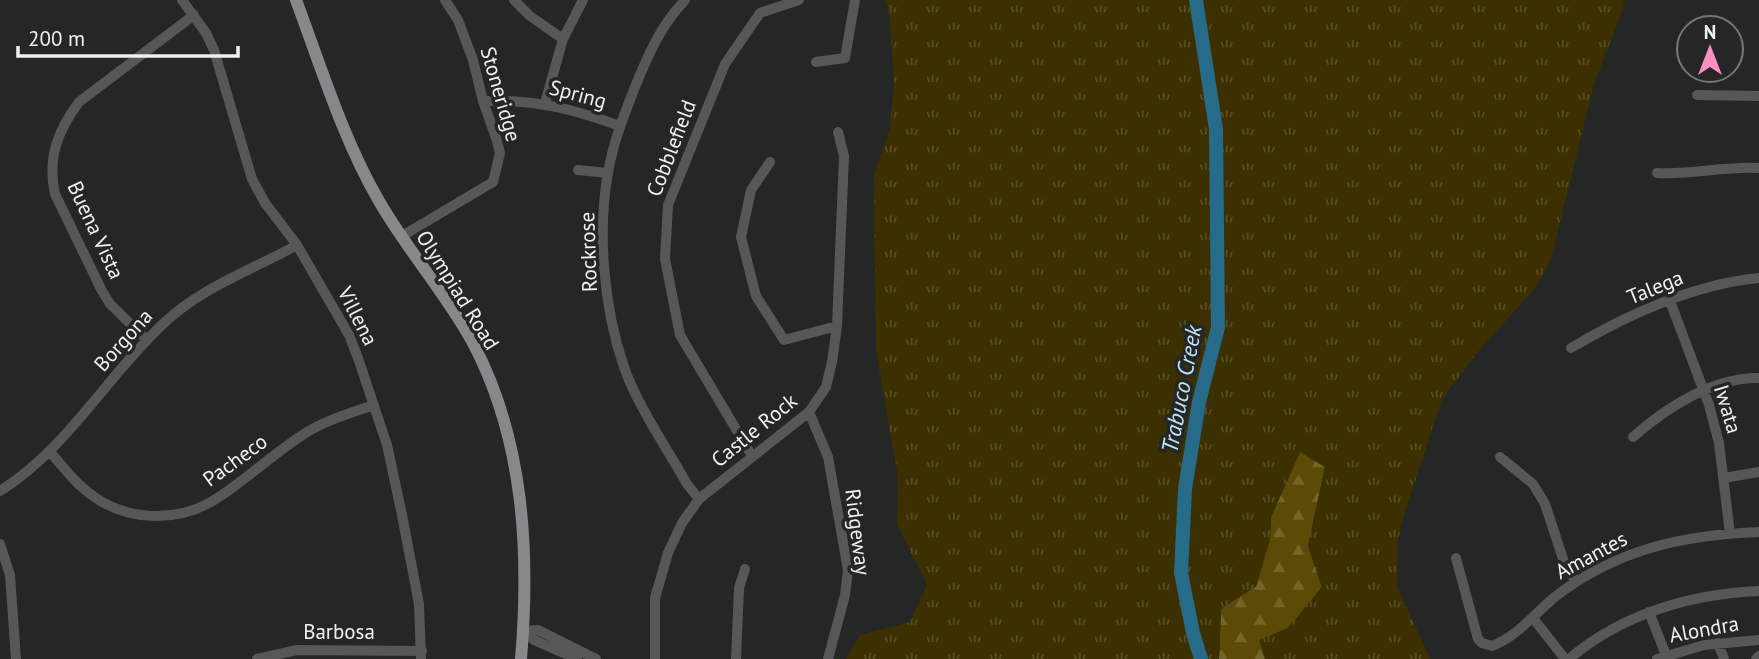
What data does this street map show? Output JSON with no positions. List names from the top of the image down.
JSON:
{
  "streets": {
    "main road": ["Olympiad Road"],
    "street": [
      "Stoneridge",
      "Spring",
      "Cobblefield",
      "Buena Vista",
      "Rockrose",
      "Talega",
      "Villena",
      "Borgona",
      "Iwata",
      "Castle Rock",
      "Pacheco",
      "Ridgeway",
      "Amantes",
      "Alondra",
      "Barbosa"
    ]
  },
  "crossings": [
    ["Stoneridge", "Spring"],
    ["Stoneridge", "Olympiad Road"],
    ["Spring", "Rockrose"],
    ["Cobblefield", "Castle Rock"],
    ["Buena Vista", "Villena"],
    ["Buena Vista", "Borgona"],
    ["Rockrose", "Castle Rock"],
    ["Talega", "Iwata"],
    ["Villena", "Borgona"],
    ["Villena", "Pacheco"],
    ["Villena", "Barbosa"],
    ["Borgona", "Pacheco"],
    ["Iwata", "Amantes"],
    ["Castle Rock", "Ridgeway"]
  ],
  "water": ["Trabuco Creek"],
  "scale_bar": "200 m",
  "north": "top"
}
